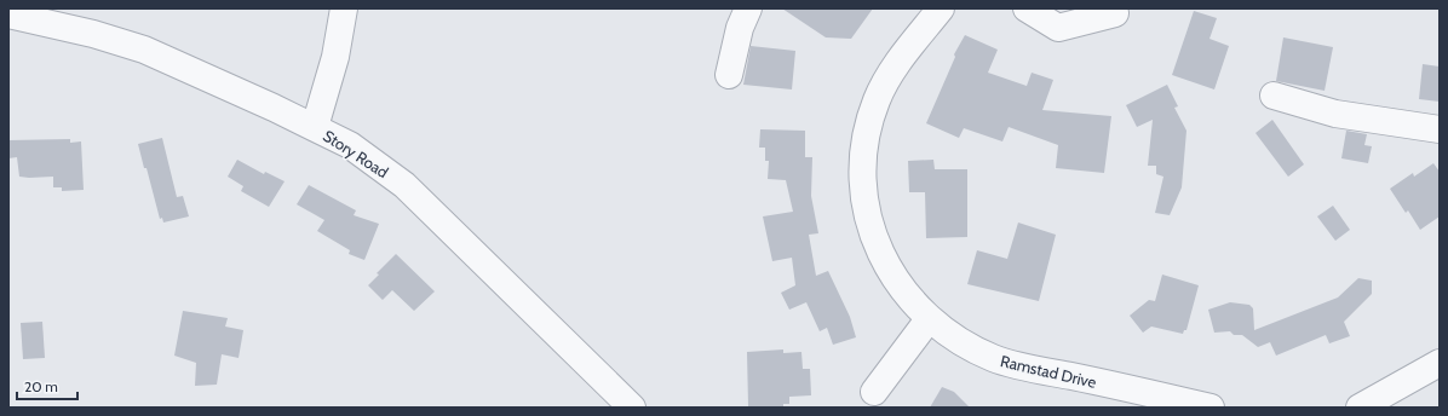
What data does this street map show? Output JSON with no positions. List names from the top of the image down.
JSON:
{
  "streets": {
    "street": ["Story Road", "Ramstad Drive"]
  },
  "scale_bar": "20 m"
}
